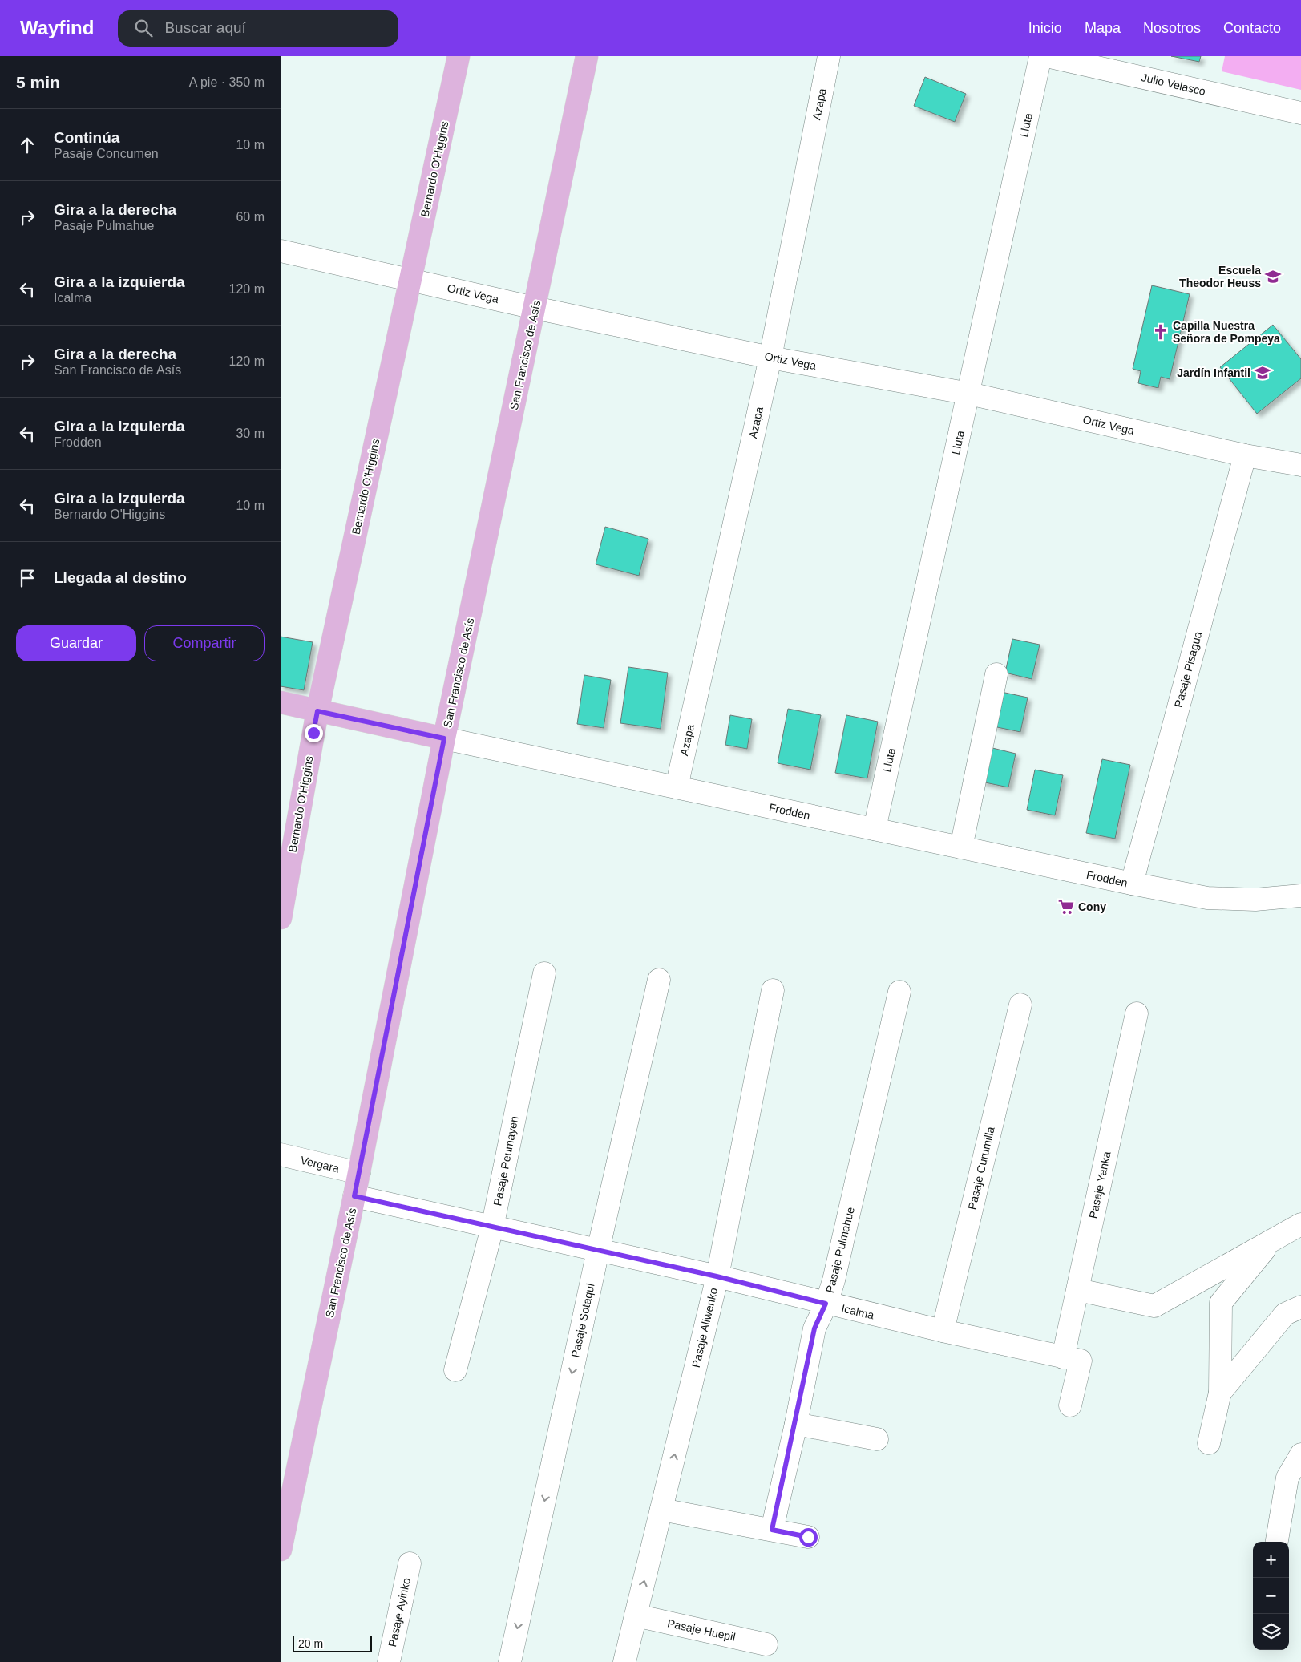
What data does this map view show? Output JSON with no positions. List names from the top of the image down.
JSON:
{
  "streets": {
    "main road": ["Bernardo O'Higgins", "San Francisco de Asís", "Frodden"],
    "street": [
      "Julio Velasco",
      "Azapa",
      "Lluta",
      "Ortiz Vega",
      "Pasaje Pisagua",
      "Pasaje Peumayen",
      "Vergara",
      "Pasaje Curumilla",
      "Pasaje Yanka",
      "Pasaje Pulmahue",
      "Icalma",
      "Pasaje Sotaqui",
      "Pasaje Aliwenko",
      "Pasaje Ayinko",
      "Pasaje Huepil"
    ]
  },
  "crossings": [
    ["Azapa", "Ortiz Vega"],
    ["Azapa", "Frodden"],
    ["Lluta", "Ortiz Vega"],
    ["Lluta", "Frodden"],
    ["Bernardo O'Higgins", "Ortiz Vega"],
    ["Bernardo O'Higgins", "Frodden"],
    ["Ortiz Vega", "San Francisco de Asís"],
    ["Ortiz Vega", "Pasaje Pisagua"],
    ["San Francisco de Asís", "Frodden"],
    ["San Francisco de Asís", "Vergara"],
    ["San Francisco de Asís", "Icalma"],
    ["Pasaje Pisagua", "Frodden"],
    ["Pasaje Peumayen", "Icalma"],
    ["Pasaje Curumilla", "Icalma"],
    ["Pasaje Yanka", "Icalma"],
    ["Pasaje Pulmahue", "Icalma"],
    ["Icalma", "Pasaje Sotaqui"],
    ["Icalma", "Pasaje Aliwenko"],
    ["Pasaje Aliwenko", "Pasaje Huepil"]
  ],
  "one_way": ["Pasaje Sotaqui", "Pasaje Aliwenko"],
  "places": {
    "school or university": ["Escuela Theodor Heuss", "Jardín Infantil"],
    "church": ["Capilla Nuestra Señora de Pompeya"],
    "supermarket": ["Cony"]
  },
  "scale_bar": "20 m",
  "page": {
    "header": "Wayfind",
    "search": "Buscar aquí",
    "nav": [
      "Inicio",
      "Mapa",
      "Nosotros",
      "Contacto"
    ],
    "heading": ["5 min", "A pie · 350 m"],
    "list": [
      ["Continúa", "Pasaje Concumen", "10 m"],
      ["Gira a la derecha", "Pasaje Pulmahue", "60 m"],
      ["Gira a la izquierda", "Icalma", "120 m"],
      ["Gira a la derecha", "San Francisco de Asís", "120 m"],
      ["Gira a la izquierda", "Frodden", "30 m"],
      ["Gira a la izquierda", "Bernardo O'Higgins", "10 m"],
      "Llegada al destino"
    ],
    "buttons": ["Guardar", "Compartir"],
    "map_buttons": ["+", "−"],
    "scale": "20 m"
  }
}
